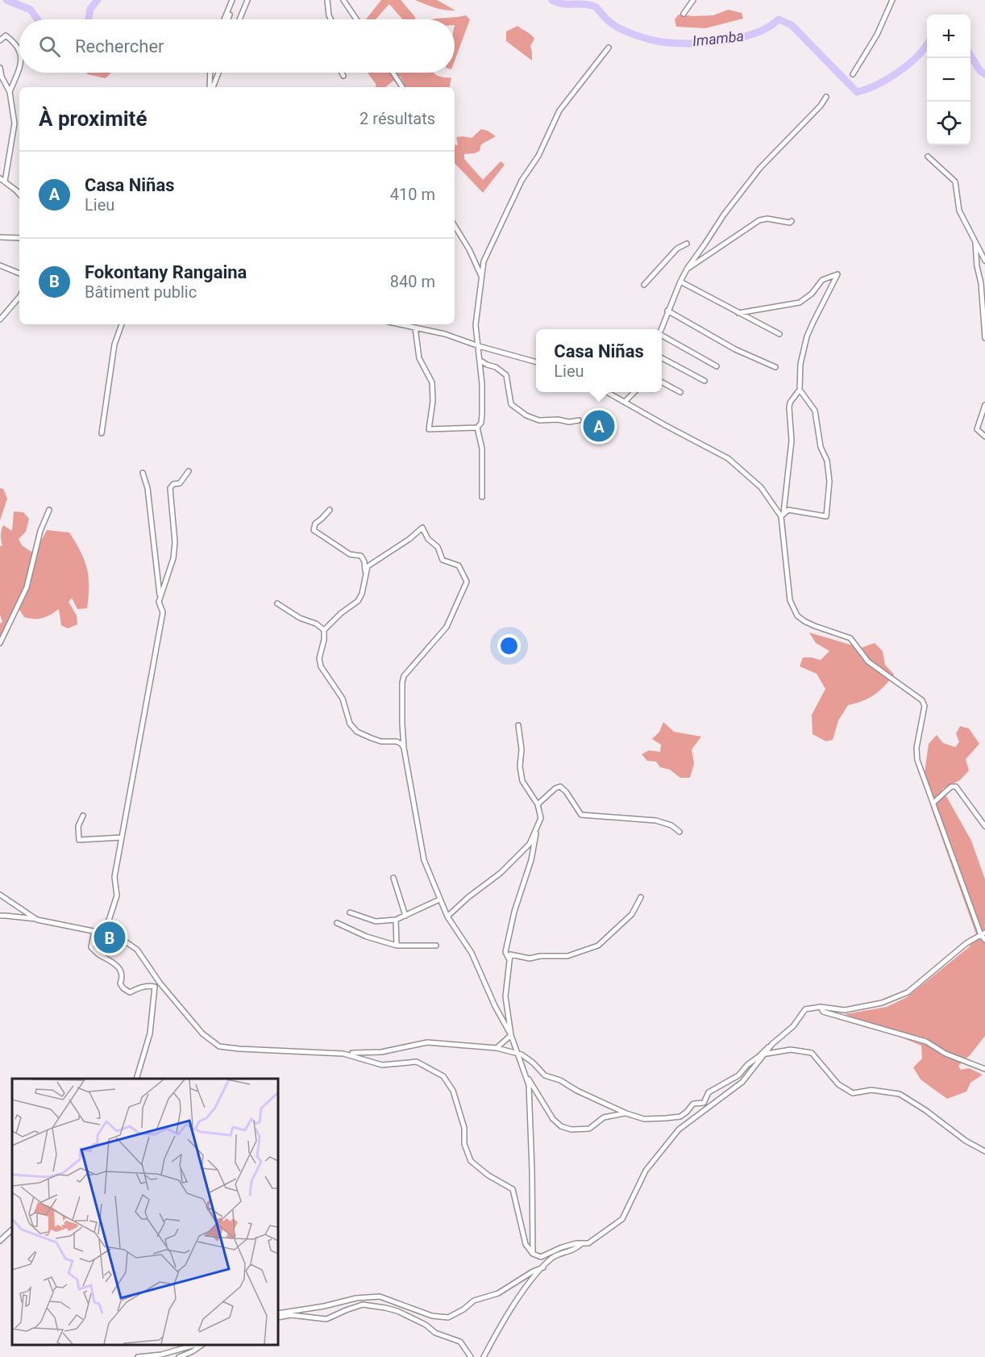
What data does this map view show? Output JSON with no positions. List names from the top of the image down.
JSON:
{
  "water": ["Imamba"],
  "page": {
    "map_buttons": ["+", "−"],
    "search": "Rechercher",
    "heading": ["À proximité", "2 résultats"],
    "list": [
      {
        "mark": "A",
        "name": "Casa Niñas",
        "note": "Lieu",
        "value": "410 m"
      },
      {
        "mark": "B",
        "name": "Fokontany Rangaina",
        "note": "Bâtiment public",
        "value": "840 m"
      }
    ],
    "popup": ["Casa Niñas", "Lieu"],
    "pins": ["A", "B"]
  }
}
